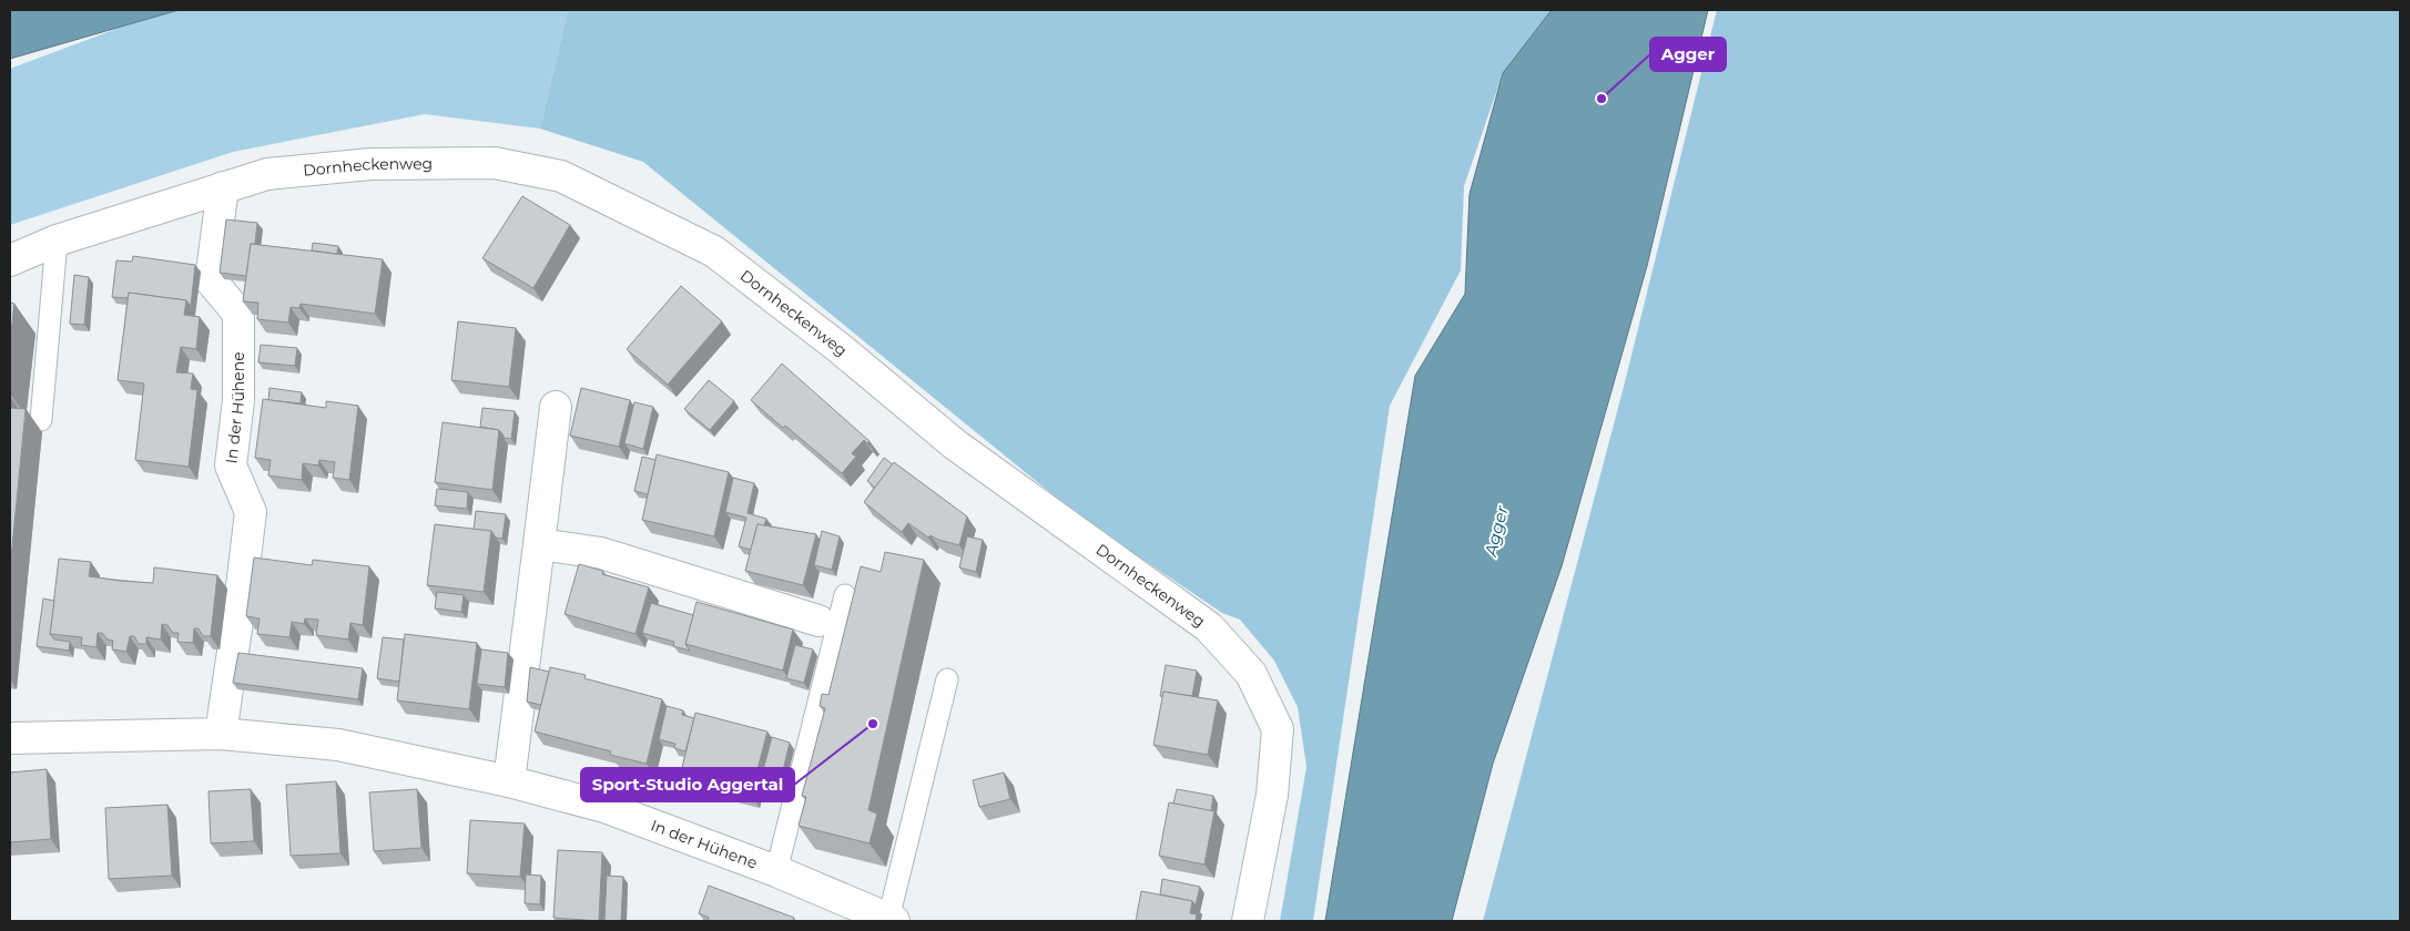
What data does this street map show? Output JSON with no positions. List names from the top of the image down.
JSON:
{
  "streets": {
    "street": ["Dornheckenweg", "In der Hühene"]
  },
  "crossings": [
    ["Dornheckenweg", "In der Hühene"]
  ],
  "water": ["Agger"],
  "places": ["Agger", "Sport-Studio Aggertal"]
}
